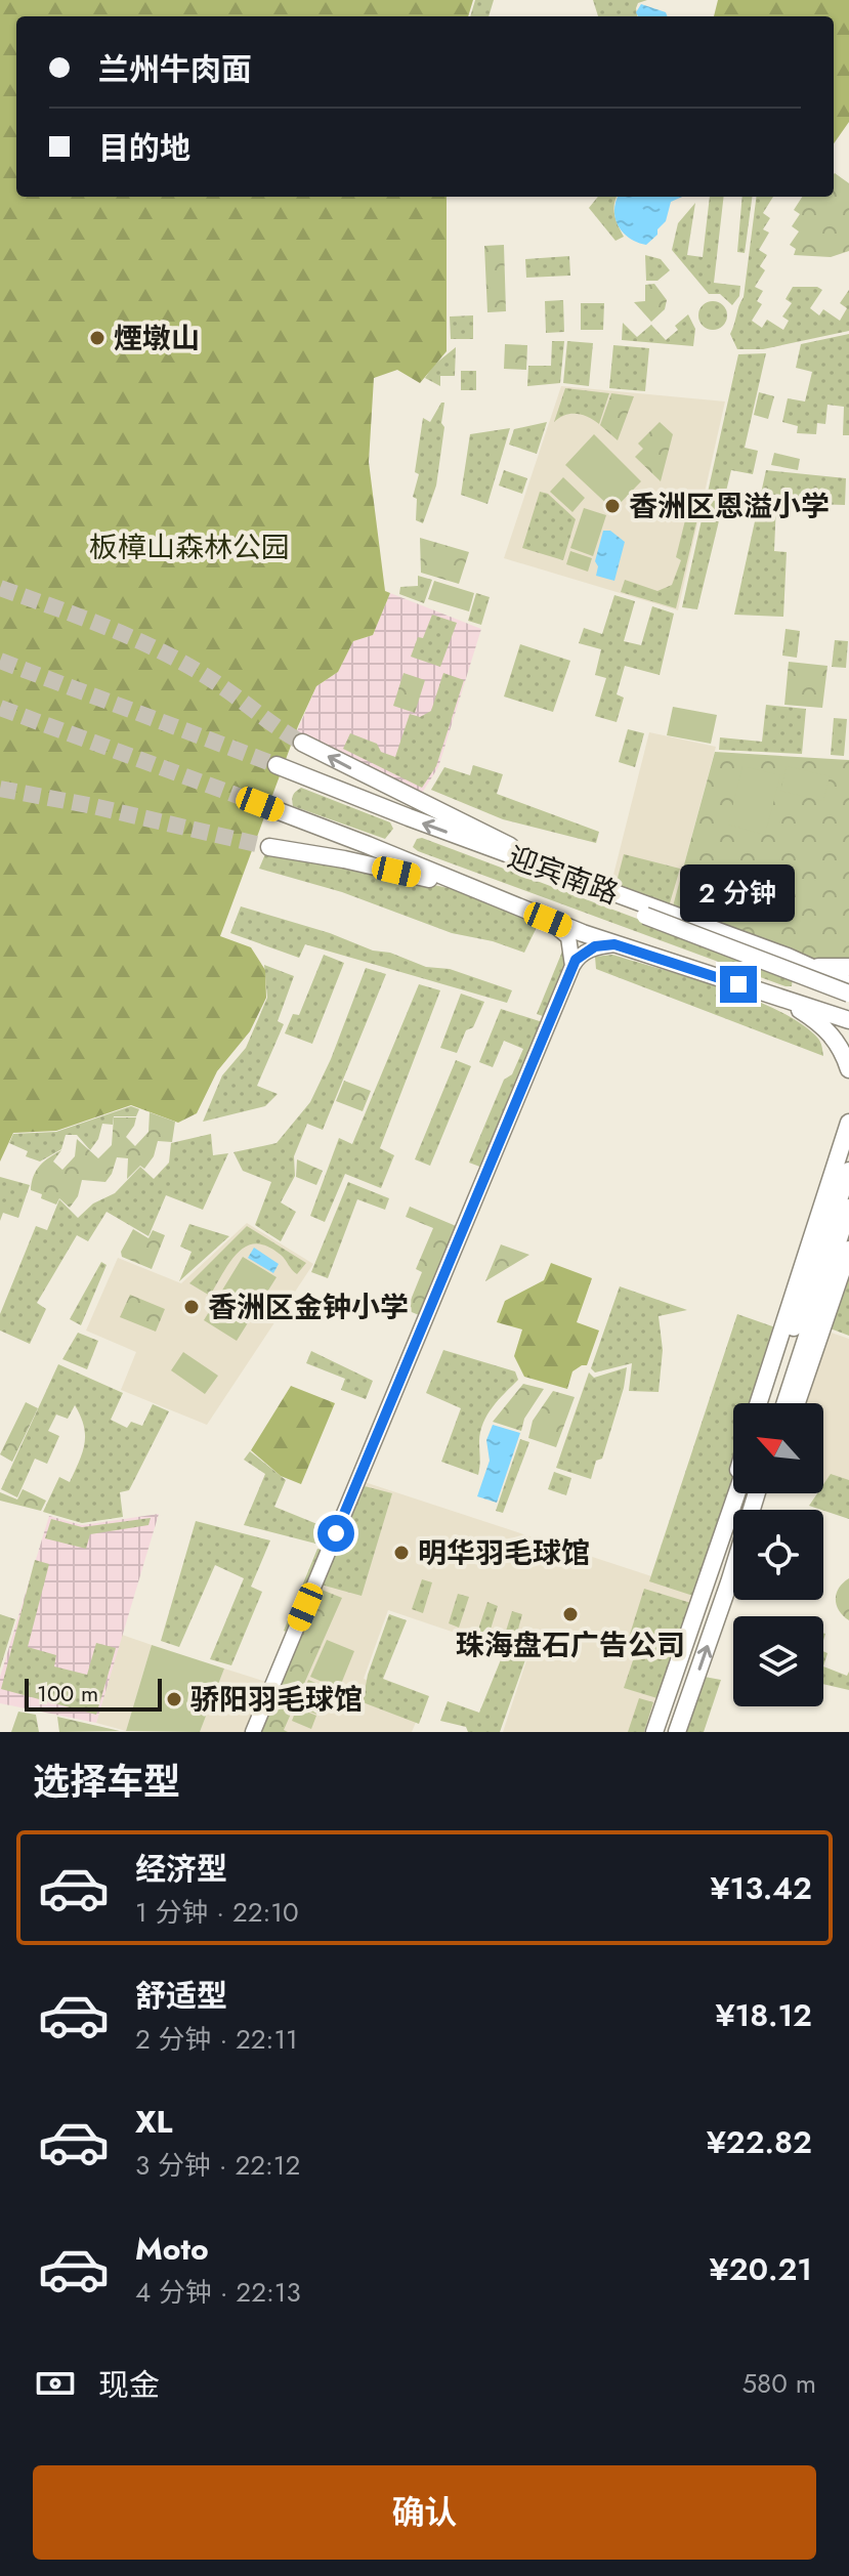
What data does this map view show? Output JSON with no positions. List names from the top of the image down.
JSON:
{
  "streets": {
    "main road": ["迎宾南路"]
  },
  "parks": ["板樟山森林公园"],
  "places": [
    "煙墩山",
    "香洲区恩溢小学",
    "香洲区金钟小学",
    "明华羽毛球馆",
    "珠海盘石广告公司",
    "骄阳羽毛球馆"
  ],
  "scale_bar": "100 m",
  "north": "top left",
  "page": {
    "banner": ["兰州牛肉面", "目的地"],
    "bubble": "2 分钟",
    "scale": "100 m",
    "heading": "选择车型",
    "list": [
      {
        "name": "经济型",
        "note": "1 分钟 · 22:10",
        "value": "¥13.42"
      },
      {
        "name": "舒适型",
        "note": "2 分钟 · 22:11",
        "value": "¥18.12"
      },
      {
        "name": "XL",
        "note": "3 分钟 · 22:12",
        "value": "¥22.82"
      },
      {
        "name": "Moto",
        "note": "4 分钟 · 22:13",
        "value": "¥20.21"
      }
    ],
    "pay": ["现金", "580 m"],
    "buttons": "确认"
  }
}
